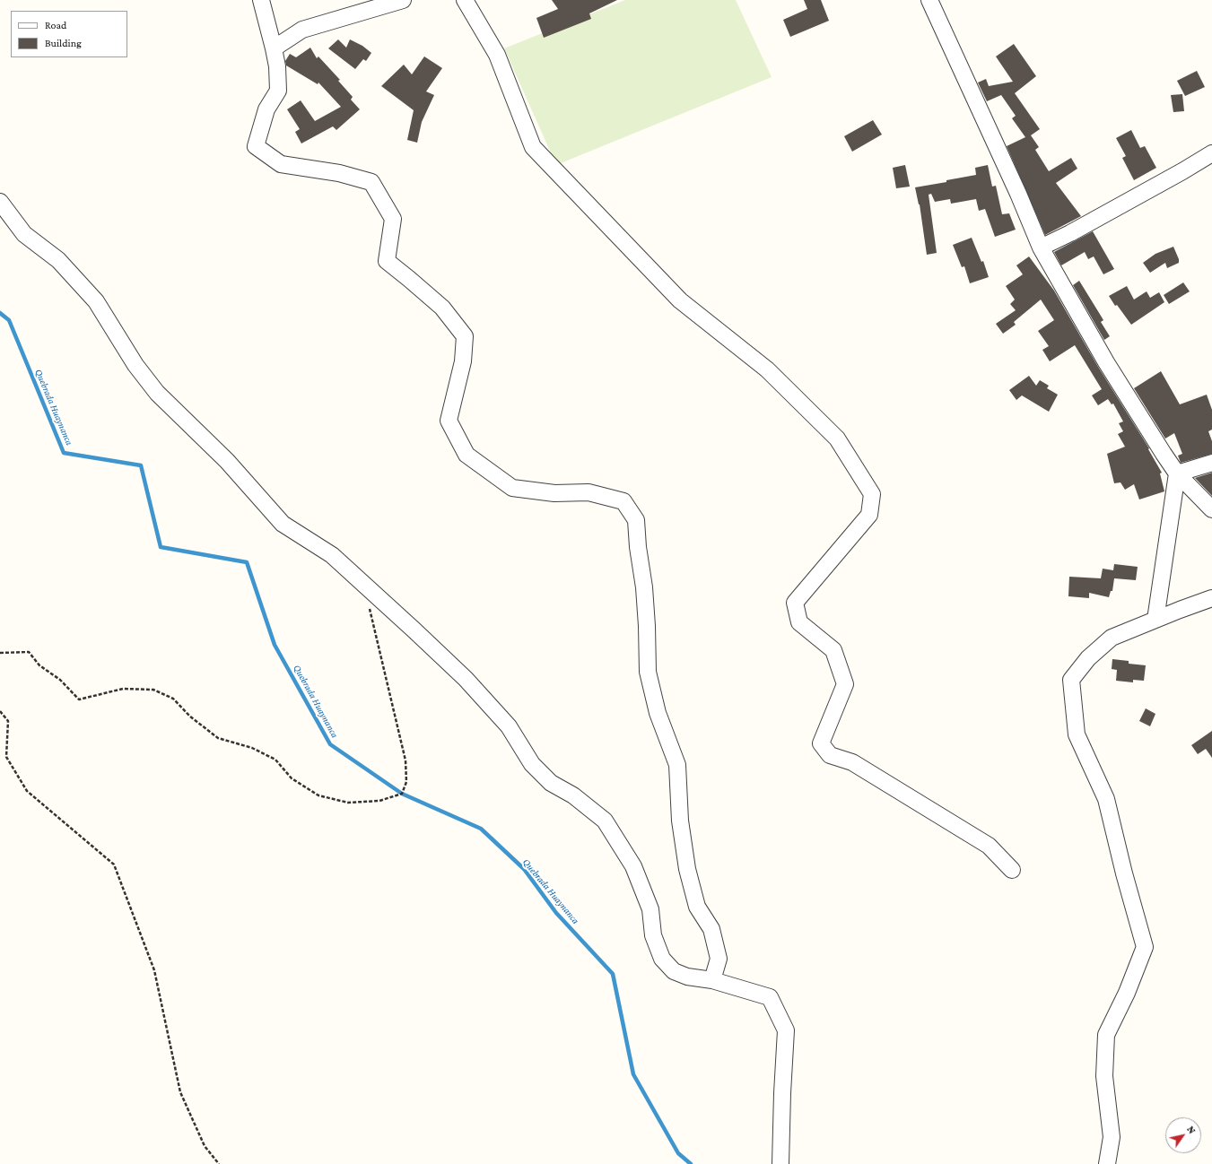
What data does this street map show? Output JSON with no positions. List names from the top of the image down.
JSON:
{
  "water": ["Quebrada Huaynanca"],
  "legend": ["Road", "Building"],
  "north": "top right"
}
